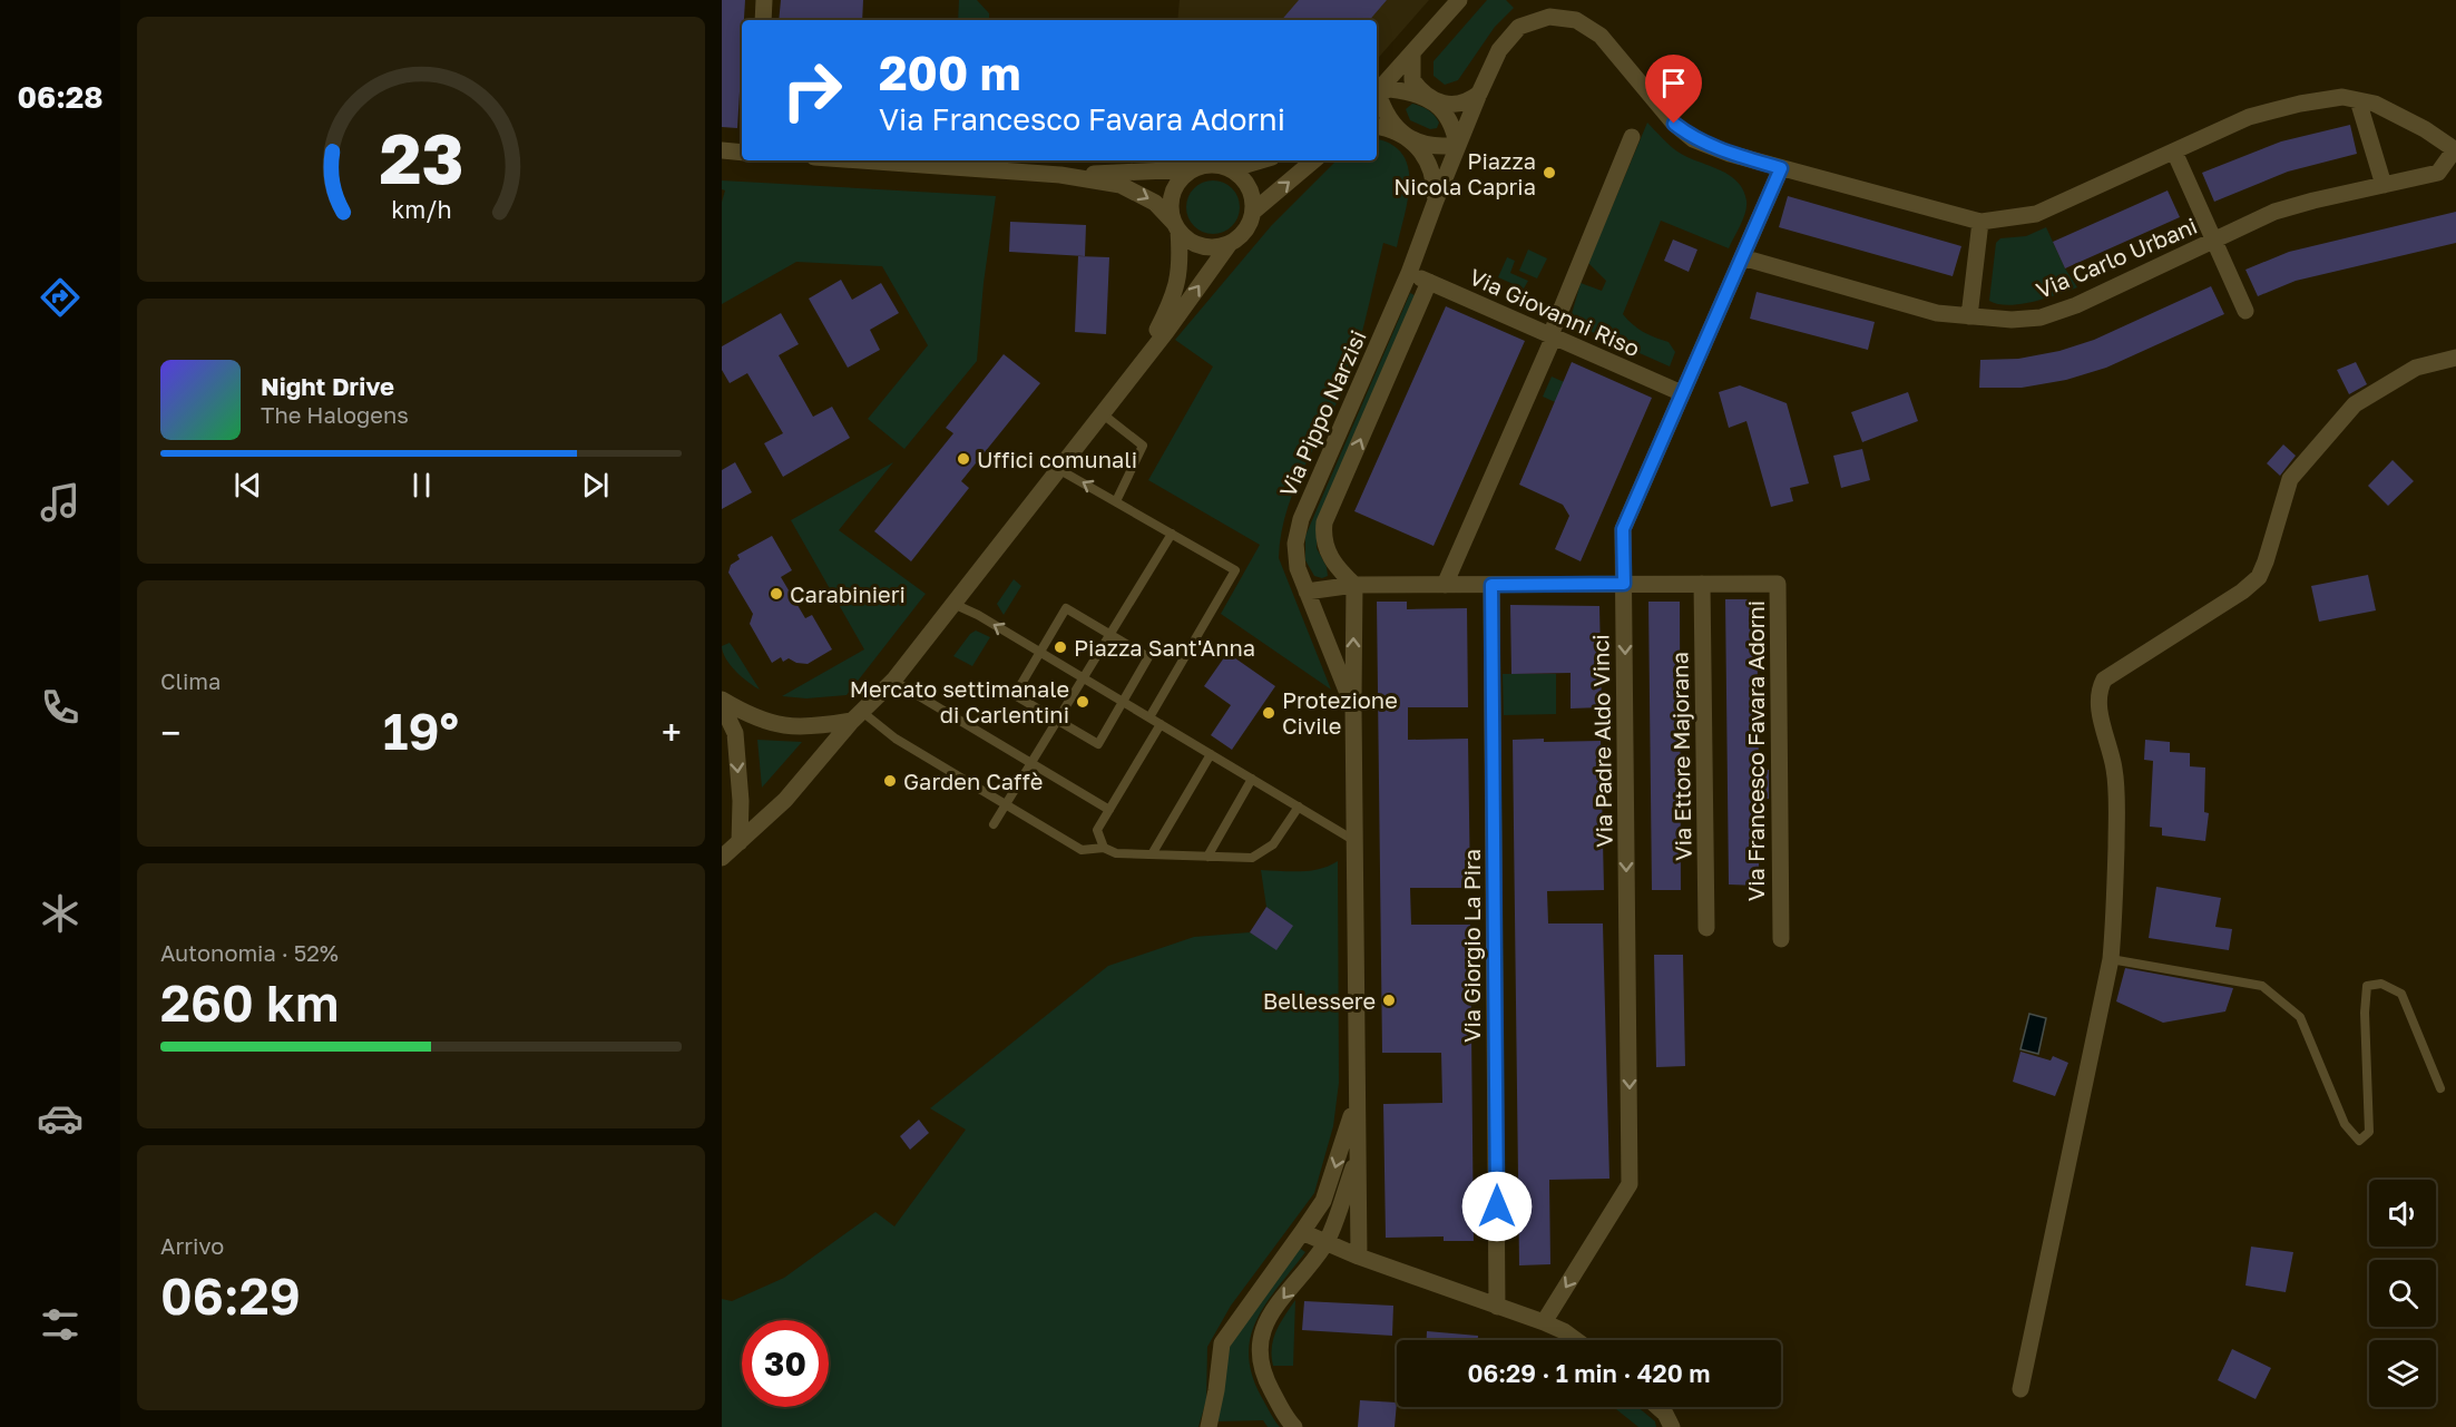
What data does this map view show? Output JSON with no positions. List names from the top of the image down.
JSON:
{
  "streets": {
    "street": [
      "Via Carlo Urbani",
      "Via Giovanni Riso",
      "Via Pippo Narzisi",
      "Via Padre Aldo Vinci",
      "Via Francesco Favara Adorni",
      "Via Ettore Majorana",
      "Via Giorgio La Pira"
    ]
  },
  "crossings": [
    ["Via Carlo Urbani", "Via Padre Aldo Vinci"],
    ["Via Giovanni Riso", "Via Pippo Narzisi"],
    ["Via Giovanni Riso", "Via Padre Aldo Vinci"],
    ["Via Pippo Narzisi", "Via Padre Aldo Vinci"],
    ["Via Pippo Narzisi", "Via Francesco Favara Adorni"],
    ["Via Padre Aldo Vinci", "Via Francesco Favara Adorni"],
    ["Via Francesco Favara Adorni", "Via Ettore Majorana"],
    ["Via Francesco Favara Adorni", "Via Giorgio La Pira"]
  ],
  "one_way": ["Via Padre Aldo Vinci"],
  "places": [
    "Piazza Nicola Capria",
    "Uffici comunali",
    "Carabinieri",
    "Piazza Sant'Anna",
    "Mercato settimanale di Carlentini",
    "Protezione Civile",
    "Garden Caffè",
    "Bellessere"
  ],
  "page": {
    "tabs": "06:28",
    "turn": ["200 m", "Via Francesco Favara Adorni"],
    "song": ["Night Drive", "The Halogens"],
    "tile": [
      "Clima",
      ["Autonomia · 52%", "260 km"],
      ["Arrivo", "06:29"]
    ],
    "heat": ["−", "19°", "+"],
    "limit": "30",
    "trip": "06:29 · 1 min · 420 m",
    "gauge": ["23", "km/h"]
  }
}
